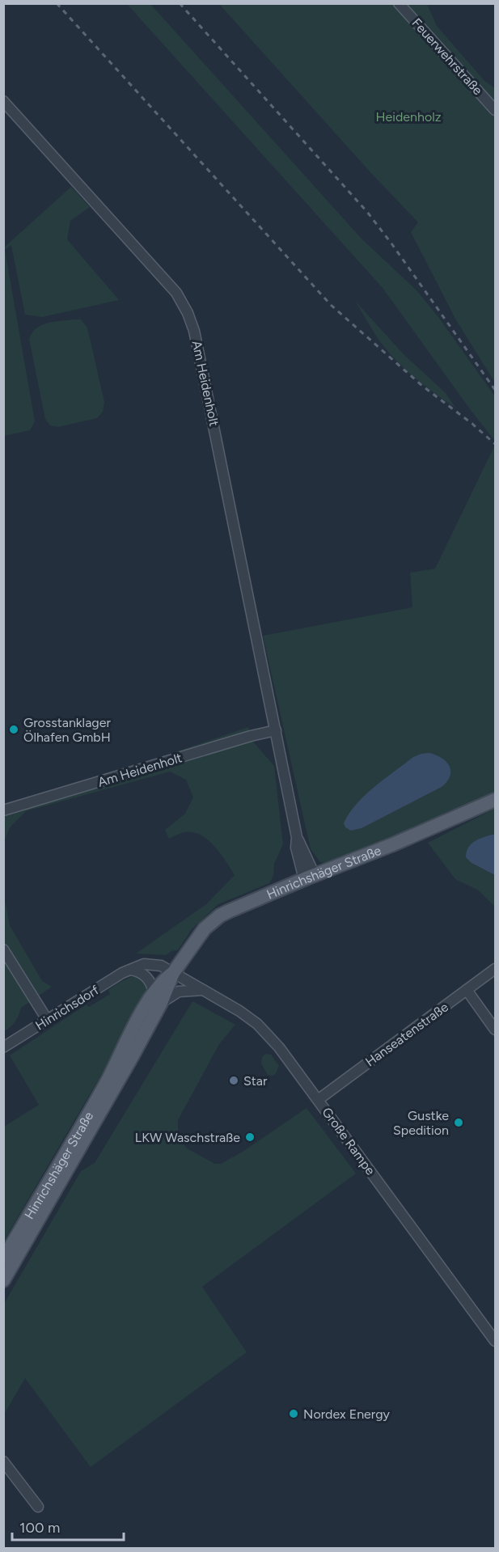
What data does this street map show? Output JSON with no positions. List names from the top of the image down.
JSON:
{
  "streets": {
    "main road": ["Hinrichshäger Straße"],
    "street": [
      "Feuerwehrstraße",
      "Am Heidenholt",
      "Hinrichsdorf",
      "Hanseatenstraße",
      "Große Rampe"
    ]
  },
  "crossings": [
    ["Am Heidenholt", "Hinrichshäger Straße"],
    ["Hinrichshäger Straße", "Hinrichsdorf"],
    ["Hinrichshäger Straße", "Große Rampe"],
    ["Hinrichsdorf", "Große Rampe"],
    ["Hanseatenstraße", "Große Rampe"]
  ],
  "parks": ["Heidenholz"],
  "places": [
    "Grosstanklager Ölhafen GmbH",
    "Star",
    "Gustke Spedition",
    "LKW Waschstraße",
    "Nordex Energy"
  ],
  "scale_bar": "100 m"
}
